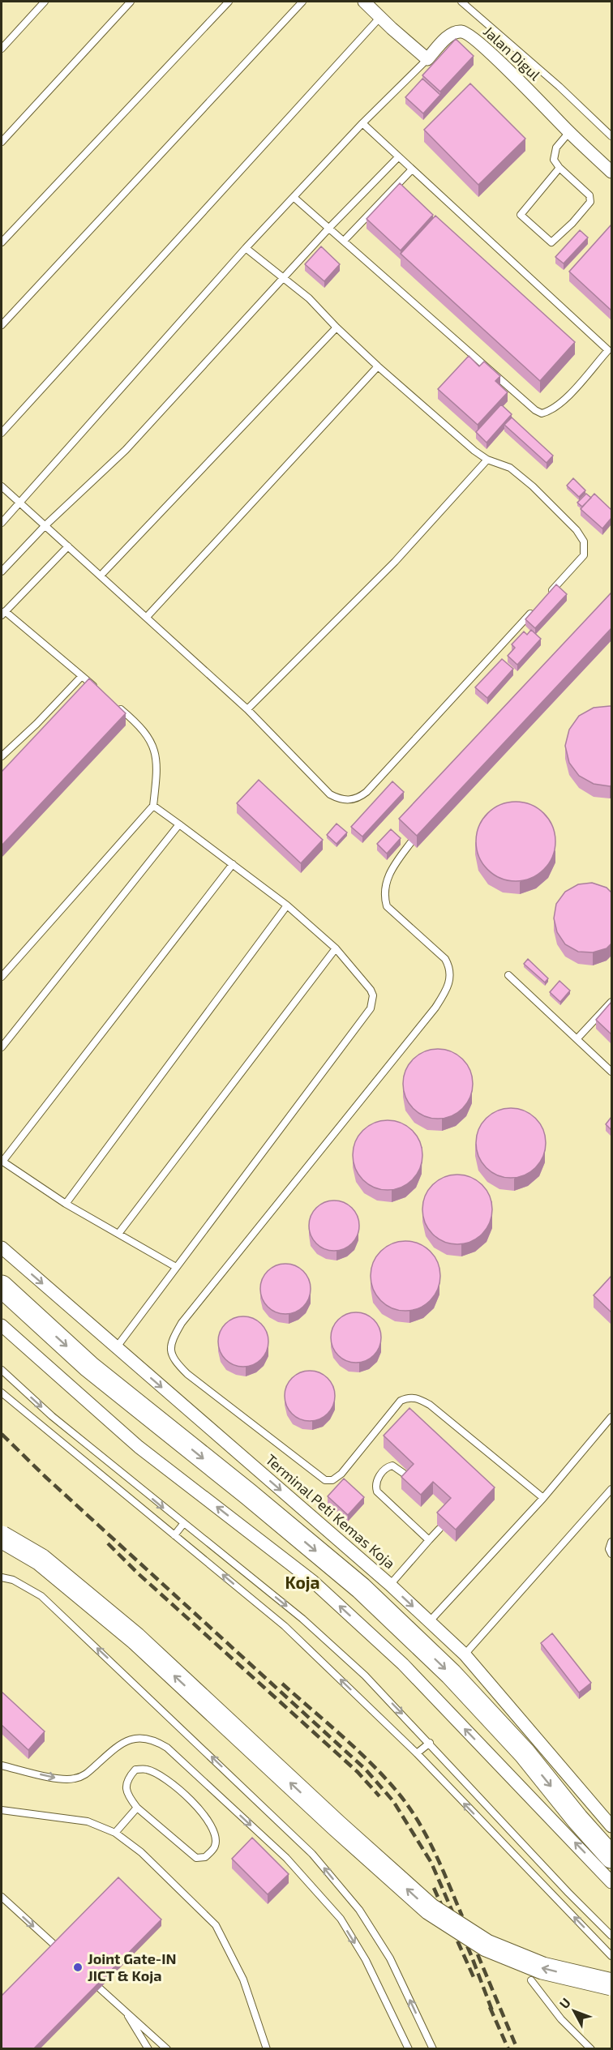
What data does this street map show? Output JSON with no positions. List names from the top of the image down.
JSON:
{
  "streets": {
    "street": ["Jalan Digul", "Terminal Peti Kemas Koja"]
  },
  "districts": ["Koja"],
  "places": ["Joint Gate-IN JICT & Koja"],
  "north": "top left"
}
